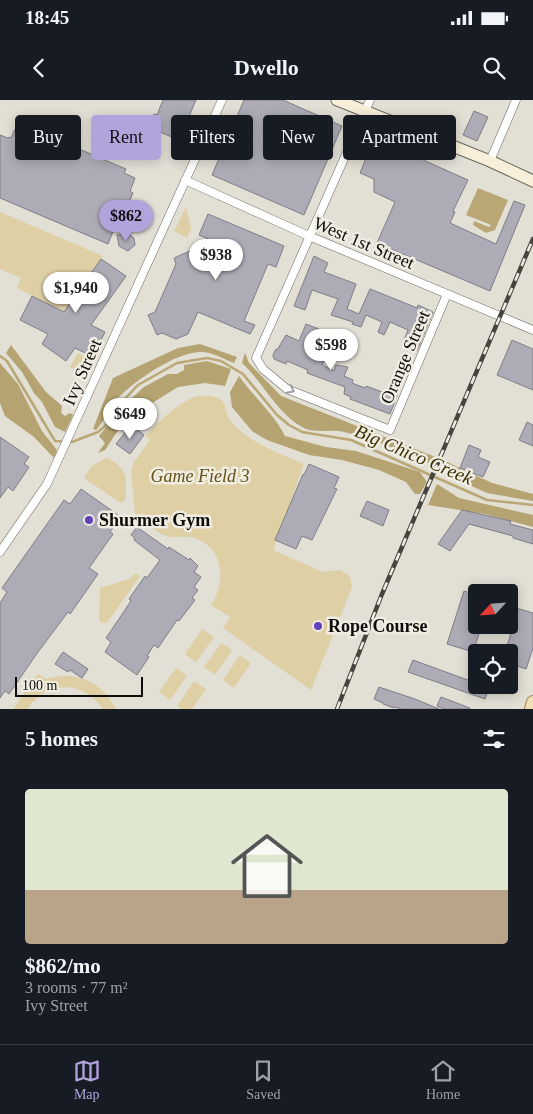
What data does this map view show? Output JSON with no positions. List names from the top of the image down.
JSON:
{
  "streets": {
    "street": ["West 1st Street", "Orange Street", "Ivy Street"]
  },
  "crossings": [
    ["West 1st Street", "Orange Street"],
    ["West 1st Street", "Ivy Street"]
  ],
  "water": ["Big Chico Creek"],
  "parks": ["Game Field 3"],
  "places": ["Shurmer Gym", "Rope Course"],
  "scale_bar": "100 m",
  "north": "bottom left",
  "page": {
    "status": "18:45",
    "header": "Dwello",
    "chip": [
      "Buy",
      "Rent",
      "Filters",
      "New",
      "Apartment"
    ],
    "price": [
      "$862",
      "$938",
      "$1,940",
      "$598",
      "$649"
    ],
    "scale": "100 m",
    "heading": "5 homes",
    "list": [
      {
        "name": "$862/mo",
        "note": "3 rooms · 77 m² · Ivy Street"
      }
    ],
    "tabs": ["Map", "Saved", "Home"]
  }
}
